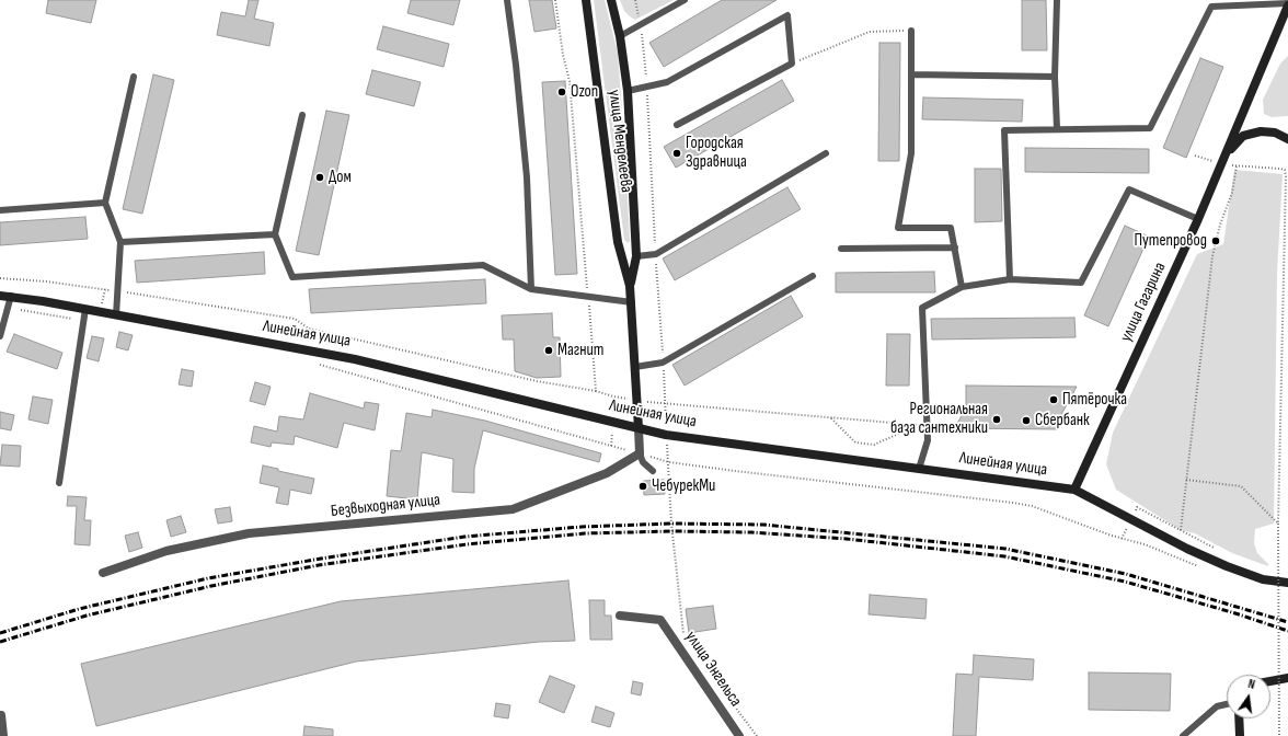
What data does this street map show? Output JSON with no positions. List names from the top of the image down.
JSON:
{
  "streets": {
    "main road": ["улица Менделеева", "улица Гагарина", "Линейная улица"],
    "street": ["Безвыходная улица", "улица Энгельса"]
  },
  "crossings": [
    ["улица Менделеева", "Линейная улица"],
    ["улица Гагарина", "Линейная улица"]
  ],
  "places": [
    "Ozon",
    "Городская Здравница",
    "Дом",
    "Путепровод",
    "Магнит",
    "Пятёрочка",
    "Региональная база сантехники",
    "Сбербанк",
    "ЧебурекМи"
  ],
  "north": "top"
}
